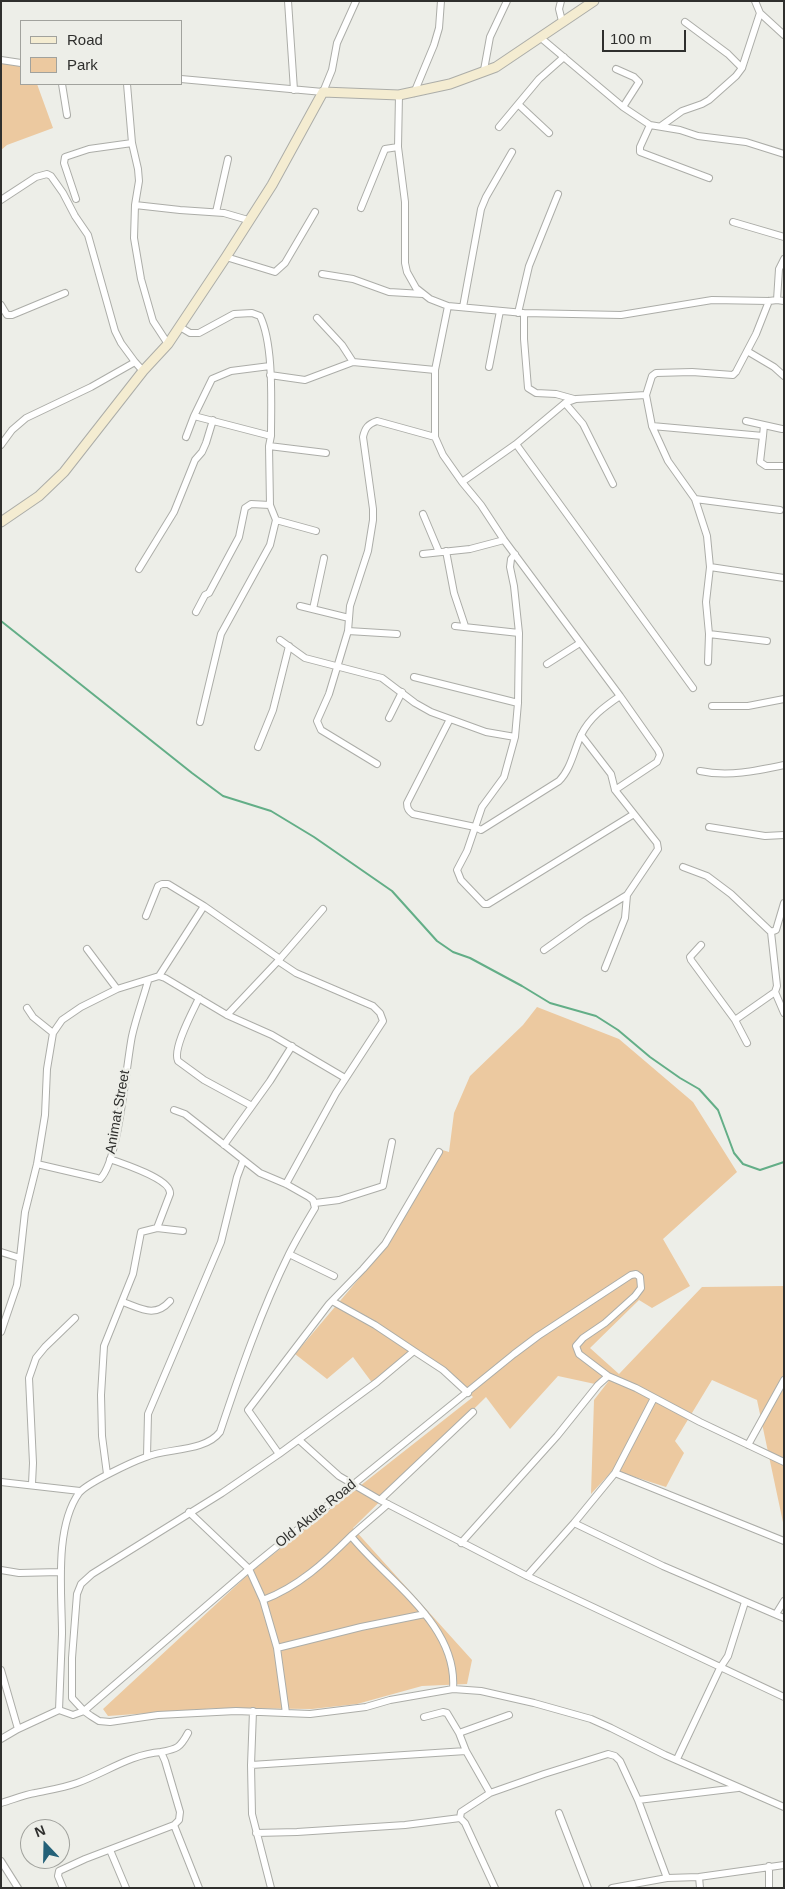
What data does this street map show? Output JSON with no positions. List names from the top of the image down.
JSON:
{
  "streets": {
    "street": ["Animat Street", "Old Akute Road"]
  },
  "legend": ["Road", "Park"],
  "scale_bar": "100 m",
  "north": "top"
}
